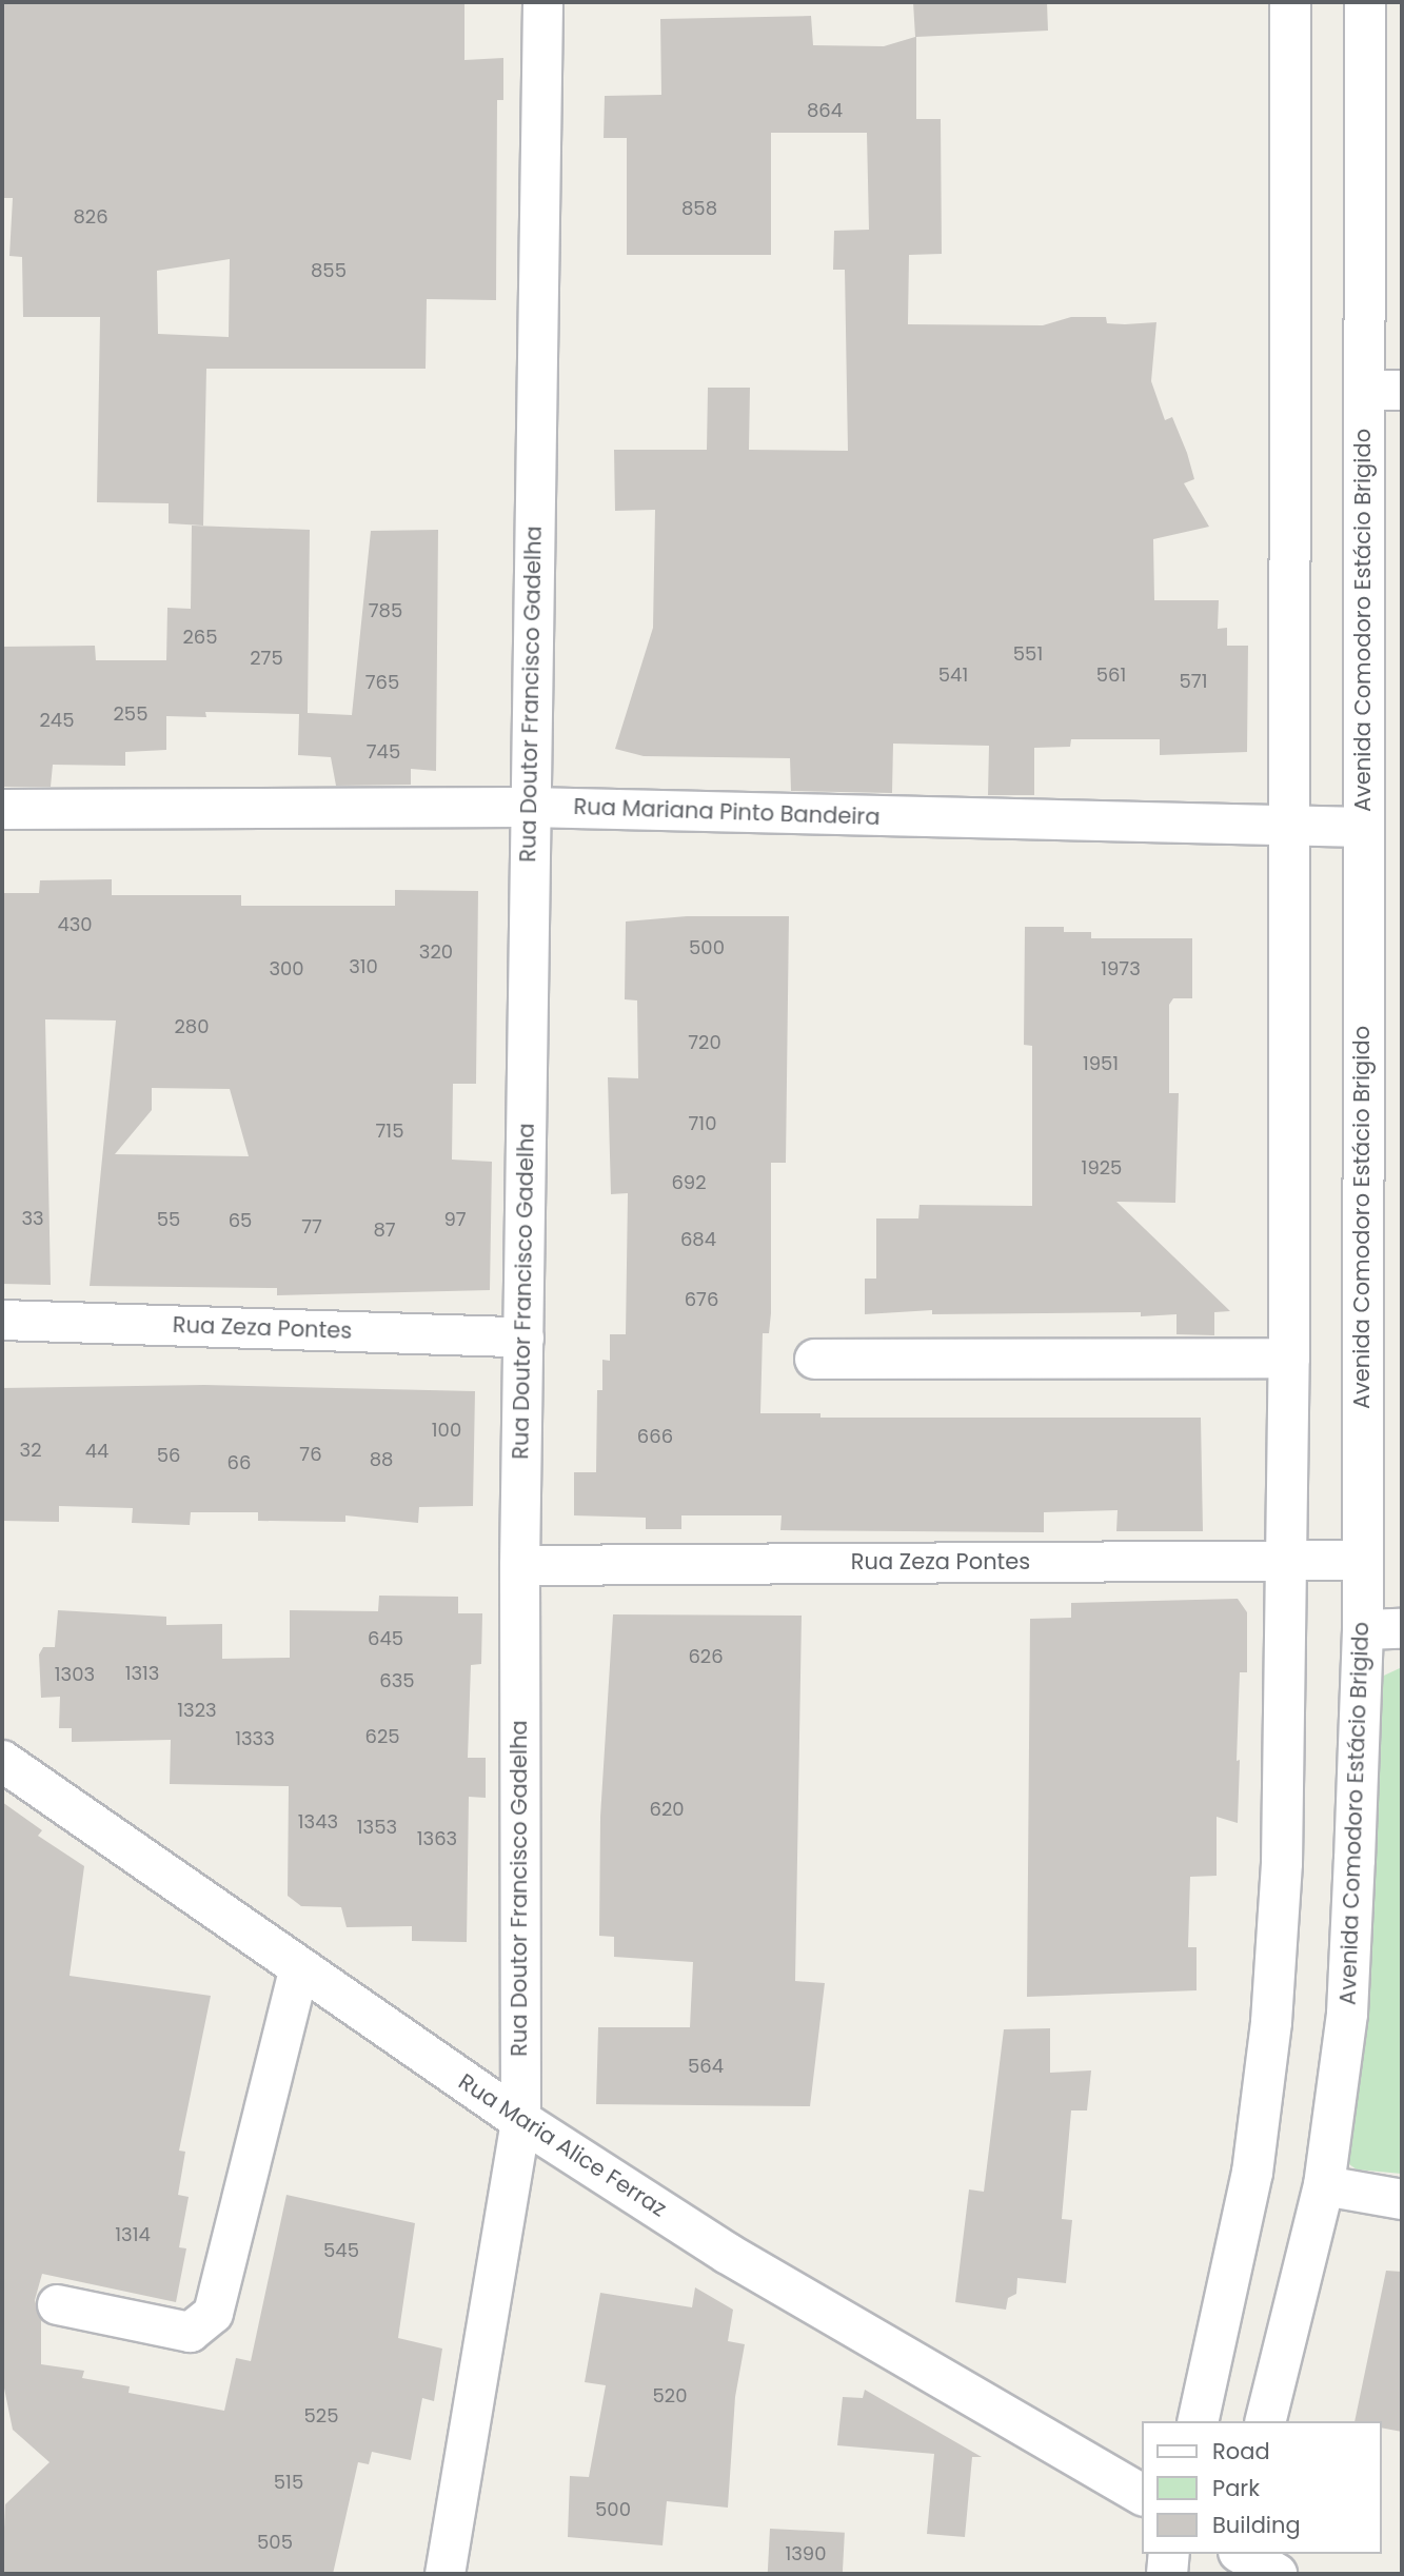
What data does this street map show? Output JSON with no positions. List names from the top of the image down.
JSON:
{
  "streets": {
    "main road": ["Avenida Comodoro Estácio Brigido", "Rua Maria Alice Ferraz"],
    "street": ["Rua Doutor Francisco Gadelha", "Rua Mariana Pinto Bandeira", "Rua Zeza Pontes"]
  },
  "crossings": [
    ["Avenida Comodoro Estácio Brigido", "Rua Mariana Pinto Bandeira"],
    ["Avenida Comodoro Estácio Brigido", "Rua Zeza Pontes"],
    ["Rua Doutor Francisco Gadelha", "Rua Mariana Pinto Bandeira"],
    ["Rua Doutor Francisco Gadelha", "Rua Zeza Pontes"],
    ["Rua Doutor Francisco Gadelha", "Rua Maria Alice Ferraz"]
  ],
  "house_numbers": [
    "864",
    "858",
    "826",
    "855",
    "785",
    "265",
    "551",
    "275",
    "541",
    "561",
    "571",
    "765",
    "255",
    "245",
    "745",
    "430",
    "500",
    "320",
    "310",
    "300",
    "1973",
    "280",
    "720",
    "1951",
    "710",
    "715",
    "1925",
    "692",
    "33",
    "55",
    "97",
    "65",
    "77",
    "87",
    "684",
    "676",
    "100",
    "666",
    "32",
    "44",
    "76",
    "56",
    "88",
    "66",
    "645",
    "626",
    "1313",
    "1303",
    "635",
    "1323",
    "625",
    "1333",
    "620",
    "1343",
    "1353",
    "1363",
    "564",
    "1314",
    "545",
    "520",
    "525",
    "515",
    "500",
    "505",
    "1390"
  ],
  "legend": ["Road", "Park", "Building"]
}
